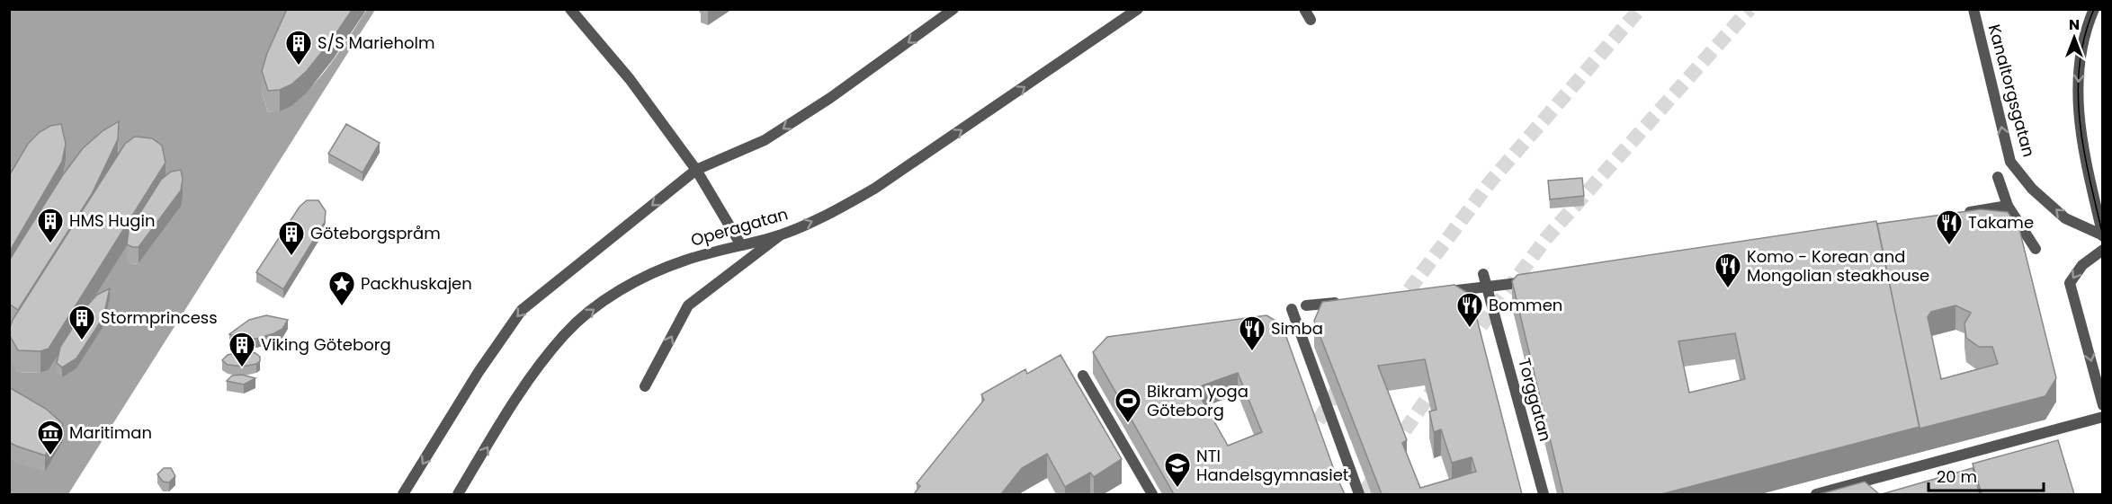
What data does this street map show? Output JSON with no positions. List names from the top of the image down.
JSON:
{
  "streets": {
    "street": ["Kanaltorgsgatan", "Operagatan", "Torggatan"]
  },
  "one_way": ["Kanaltorgsgatan"],
  "places": {
    "building": [
      "S/S Marieholm",
      "HMS Hugin",
      "Göteborgspråm",
      "Stormprincess",
      "Viking Göteborg"
    ],
    "restaurant": [
      "Takame",
      "Komo - Korean and Mongolian steakhouse",
      "Bommen",
      "Simba"
    ],
    "place": ["Packhuskajen"],
    "sports": ["Bikram yoga Göteborg"],
    "museum": ["Maritiman"],
    "school or university": ["NTI Handelsgymnasiet"]
  },
  "scale_bar": "20 m",
  "north": "top"
}
